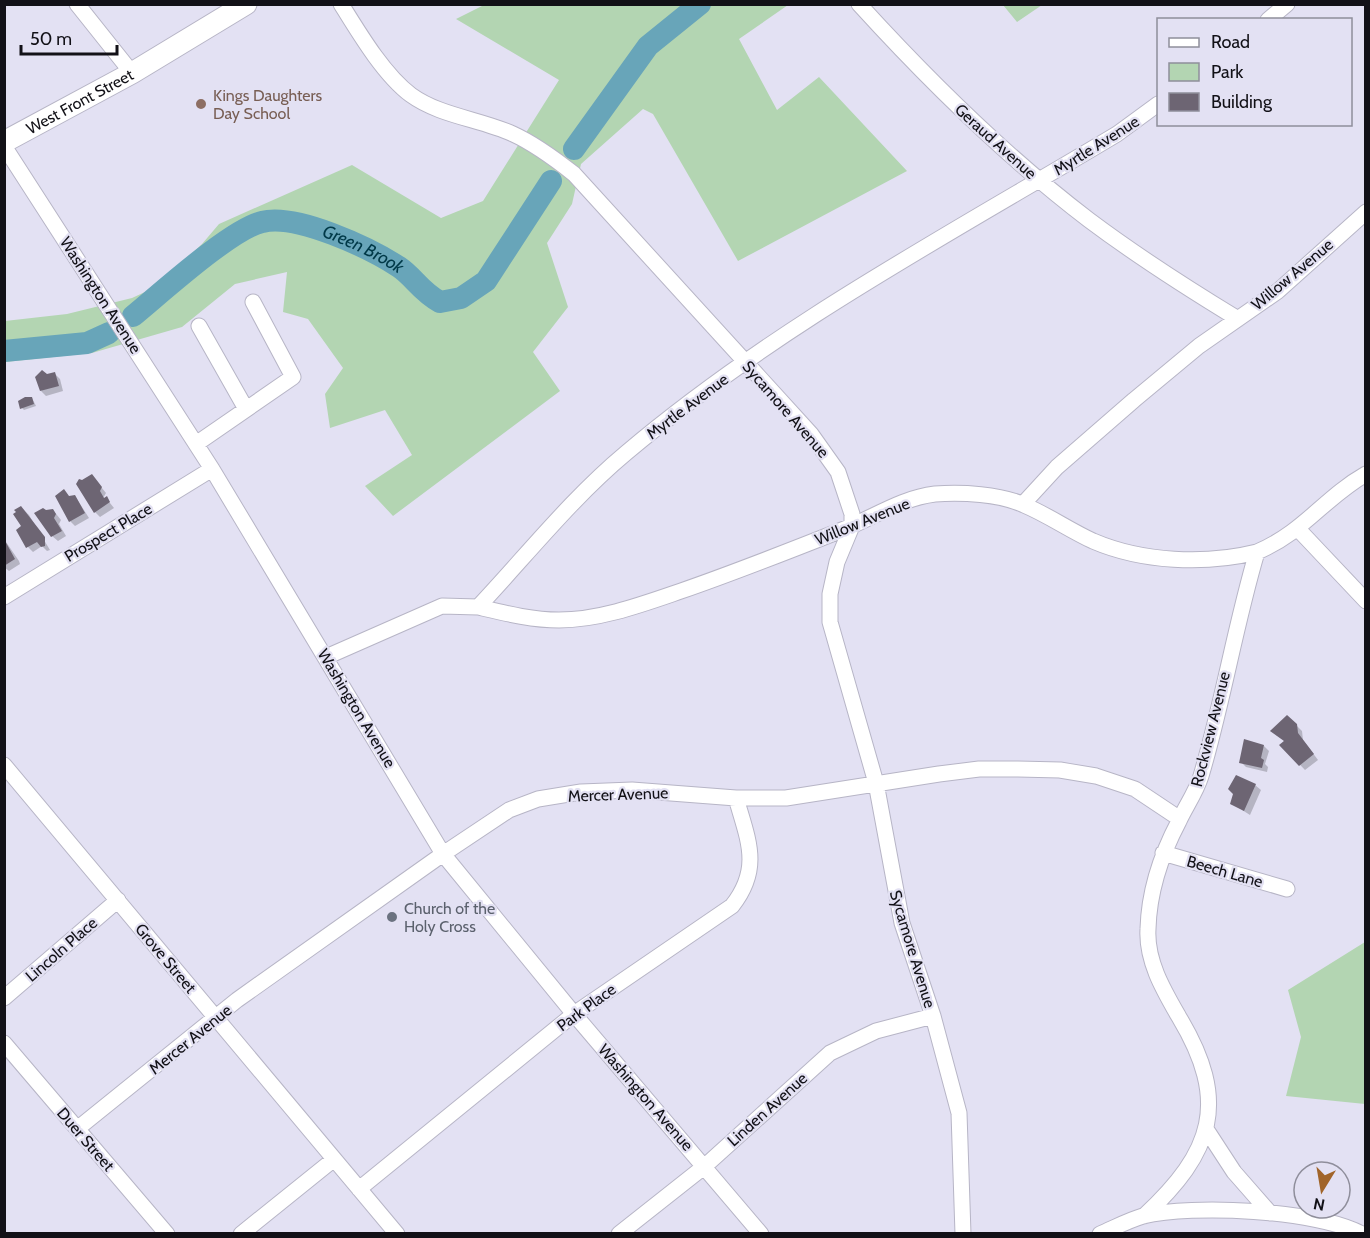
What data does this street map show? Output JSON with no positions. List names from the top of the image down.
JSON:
{
  "streets": {
    "street": [
      "West Front Street",
      "Geraud Avenue",
      "Myrtle Avenue",
      "Willow Avenue",
      "Washington Avenue",
      "Sycamore Avenue",
      "Prospect Place",
      "Rockview Avenue",
      "Mercer Avenue",
      "Beech Lane",
      "Lincoln Place",
      "Grove Street",
      "Park Place",
      "Linden Avenue",
      "Duer Street"
    ]
  },
  "crossings": [
    ["West Front Street", "Washington Avenue"],
    ["Geraud Avenue", "Myrtle Avenue"],
    ["Geraud Avenue", "Willow Avenue"],
    ["Myrtle Avenue", "Willow Avenue"],
    ["Myrtle Avenue", "Sycamore Avenue"],
    ["Willow Avenue", "Sycamore Avenue"],
    ["Washington Avenue", "Prospect Place"],
    ["Washington Avenue", "Mercer Avenue"],
    ["Washington Avenue", "Park Place"],
    ["Washington Avenue", "Linden Avenue"],
    ["Sycamore Avenue", "Mercer Avenue"],
    ["Sycamore Avenue", "Linden Avenue"],
    ["Rockview Avenue", "Mercer Avenue"],
    ["Rockview Avenue", "Beech Lane"],
    ["Mercer Avenue", "Grove Street"],
    ["Mercer Avenue", "Park Place"],
    ["Mercer Avenue", "Duer Street"],
    ["Lincoln Place", "Grove Street"],
    ["Grove Street", "Park Place"]
  ],
  "water": ["Green Brook"],
  "places": ["Kings Daughters Day School", "Church of the Holy Cross"],
  "legend": ["Road", "Park", "Building"],
  "scale_bar": "50 m",
  "north": "bottom"
}
